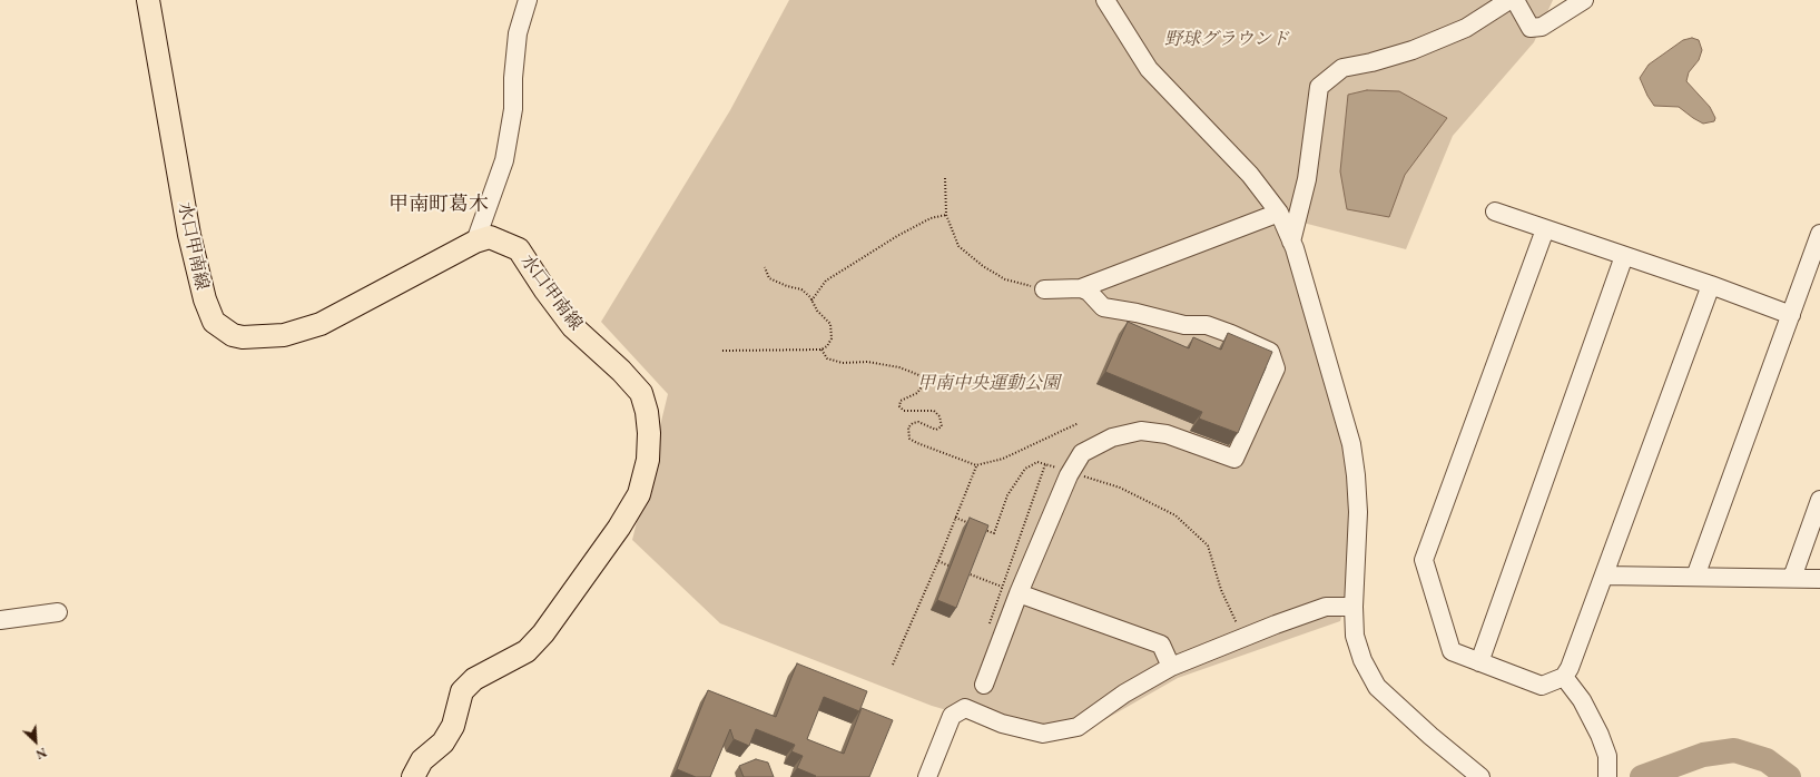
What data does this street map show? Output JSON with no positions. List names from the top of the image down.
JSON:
{
  "streets": {
    "main road": ["水口甲南線"]
  },
  "districts": ["甲南町葛木"],
  "parks": ["野球グラウンド", "甲南中央運動公園"],
  "north": "bottom right"
}
